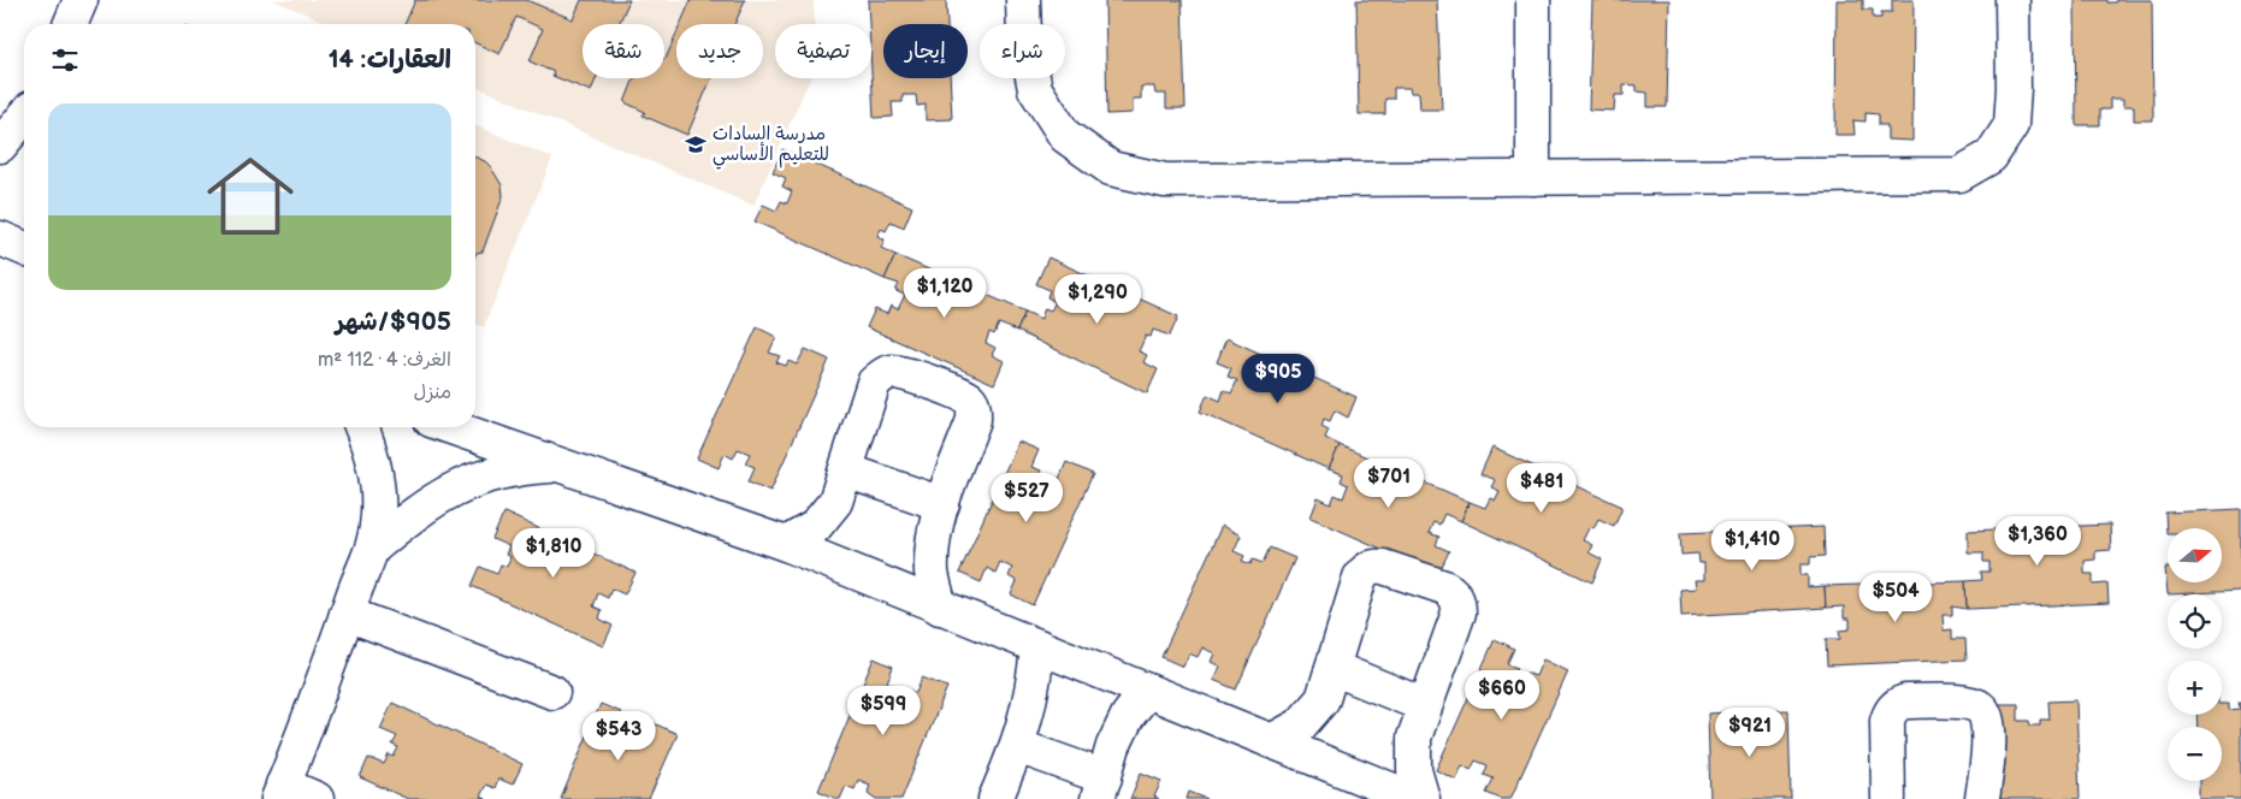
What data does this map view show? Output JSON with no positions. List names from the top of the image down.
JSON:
{
  "places": {
    "school or university": ["مدرسة السادات للتعليم الأساسي"]
  },
  "north": "right",
  "page": {
    "chip": [
      "شراء",
      "إيجار",
      "تصفية",
      "جديد",
      "شقة"
    ],
    "heading": "العقارات: 14",
    "list": [
      {
        "name": "$905/شهر",
        "note": "الغرف: 4 · 112 m² · منزل"
      }
    ],
    "price": [
      "$1,120",
      "$1,290",
      "$905",
      "$701",
      "$481",
      "$527",
      "$1,360",
      "$1,410",
      "$1,810",
      "$504",
      "$660",
      "$599",
      "$921",
      "$543"
    ],
    "map_buttons": ["+", "−"]
  }
}
